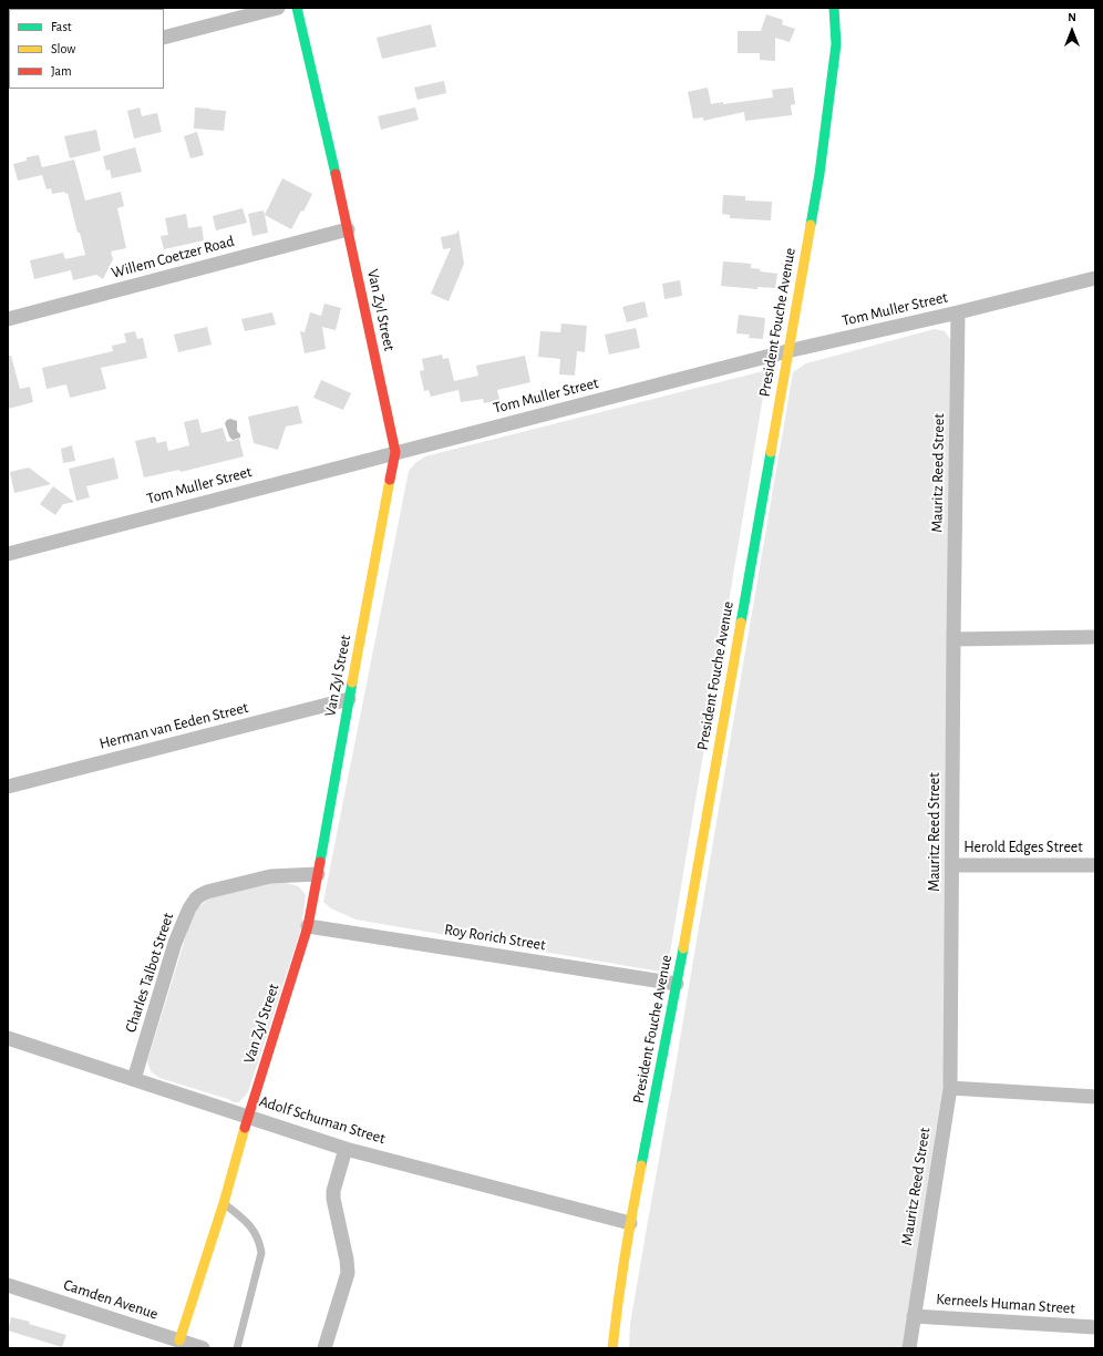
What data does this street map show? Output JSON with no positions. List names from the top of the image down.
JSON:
{
  "streets": {
    "street": [
      "Willem Coetzer Road",
      "Tom Muller Street",
      "Van Zyl Street",
      "President Fouche Avenue",
      "Mauritz Reed Street",
      "Herman van Eeden Street",
      "Herold Edges Street",
      "Roy Rorich Street",
      "Charles Talbot Street",
      "Adolf Schuman Street",
      "Camden Avenue",
      "Kerneels Human Street"
    ]
  },
  "crossings": [
    ["Willem Coetzer Road", "Van Zyl Street"],
    ["Tom Muller Street", "Van Zyl Street"],
    ["Tom Muller Street", "President Fouche Avenue"],
    ["Tom Muller Street", "Mauritz Reed Street"],
    ["Van Zyl Street", "Herman van Eeden Street"],
    ["Van Zyl Street", "Roy Rorich Street"],
    ["Van Zyl Street", "Charles Talbot Street"],
    ["Van Zyl Street", "Adolf Schuman Street"],
    ["Van Zyl Street", "Camden Avenue"],
    ["President Fouche Avenue", "Roy Rorich Street"],
    ["President Fouche Avenue", "Adolf Schuman Street"],
    ["Mauritz Reed Street", "Herold Edges Street"],
    ["Mauritz Reed Street", "Kerneels Human Street"],
    ["Charles Talbot Street", "Adolf Schuman Street"]
  ],
  "legend": ["Fast", "Slow", "Jam"],
  "north": "top"
}
